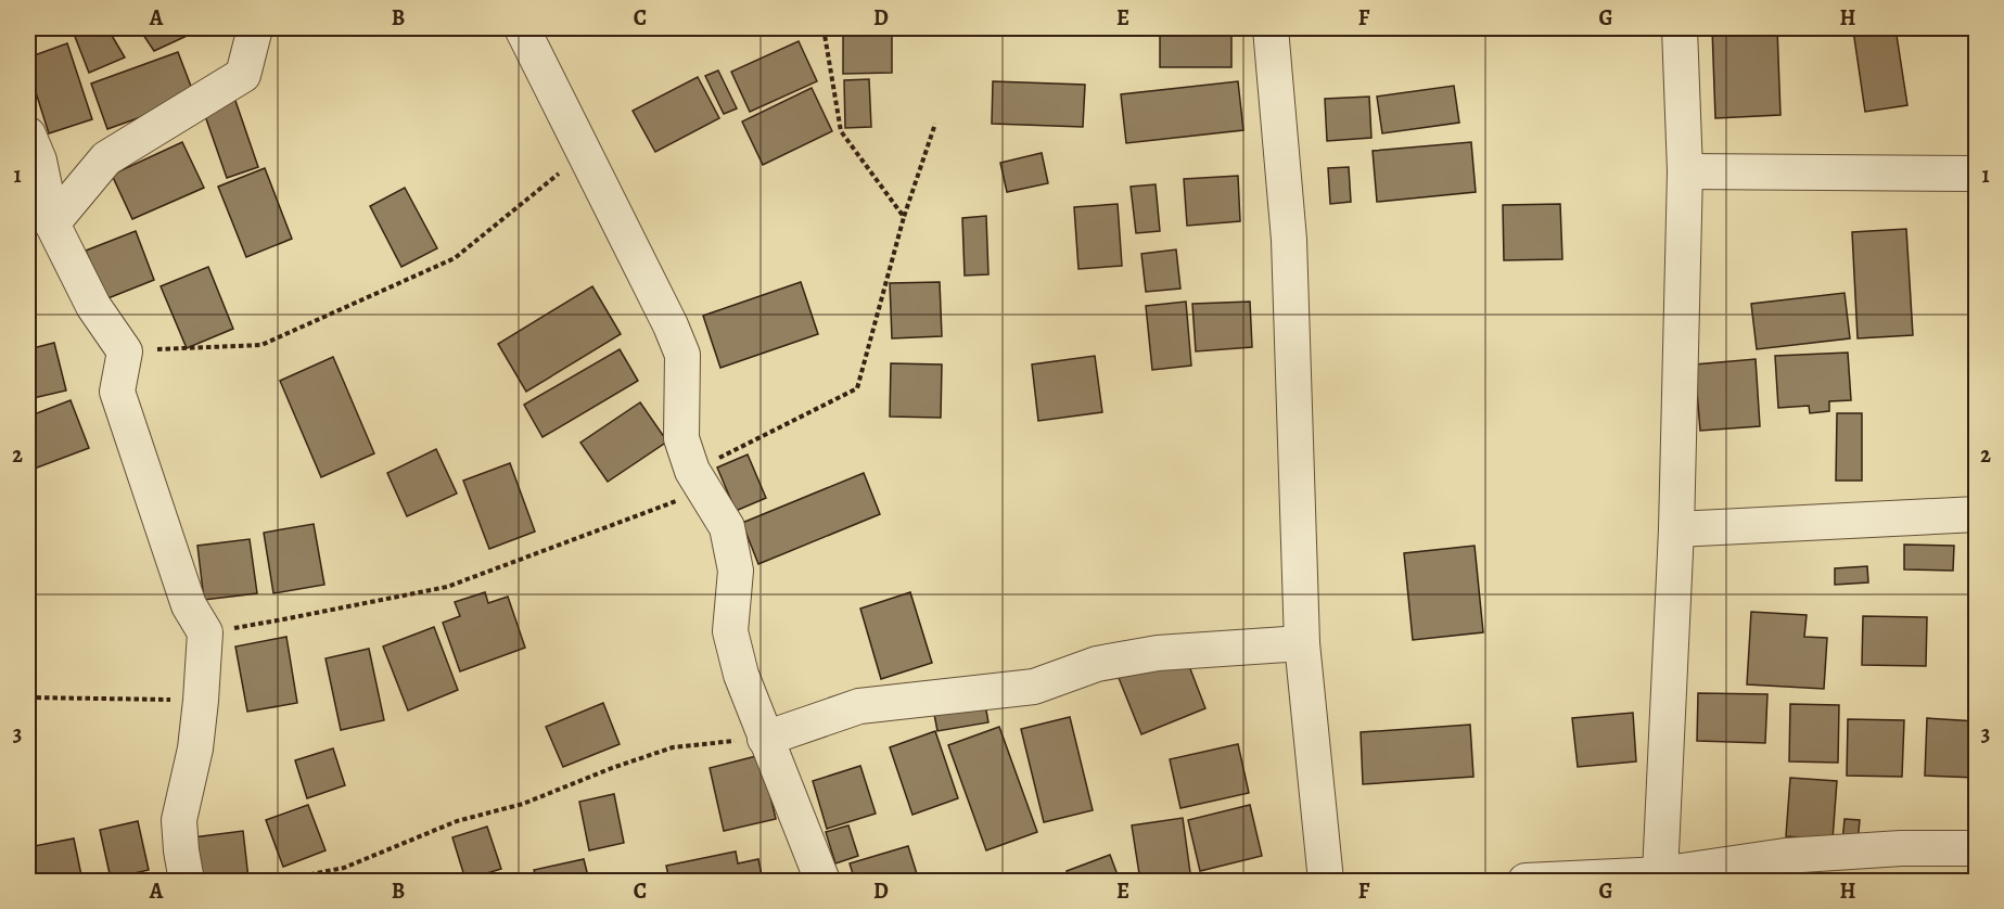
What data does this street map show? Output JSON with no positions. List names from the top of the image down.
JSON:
{
  "grid": {
    "columns": [
      "A",
      "B",
      "C",
      "D",
      "E",
      "F",
      "G",
      "H"
    ],
    "rows": ["1", "2", "3"]
  }
}
